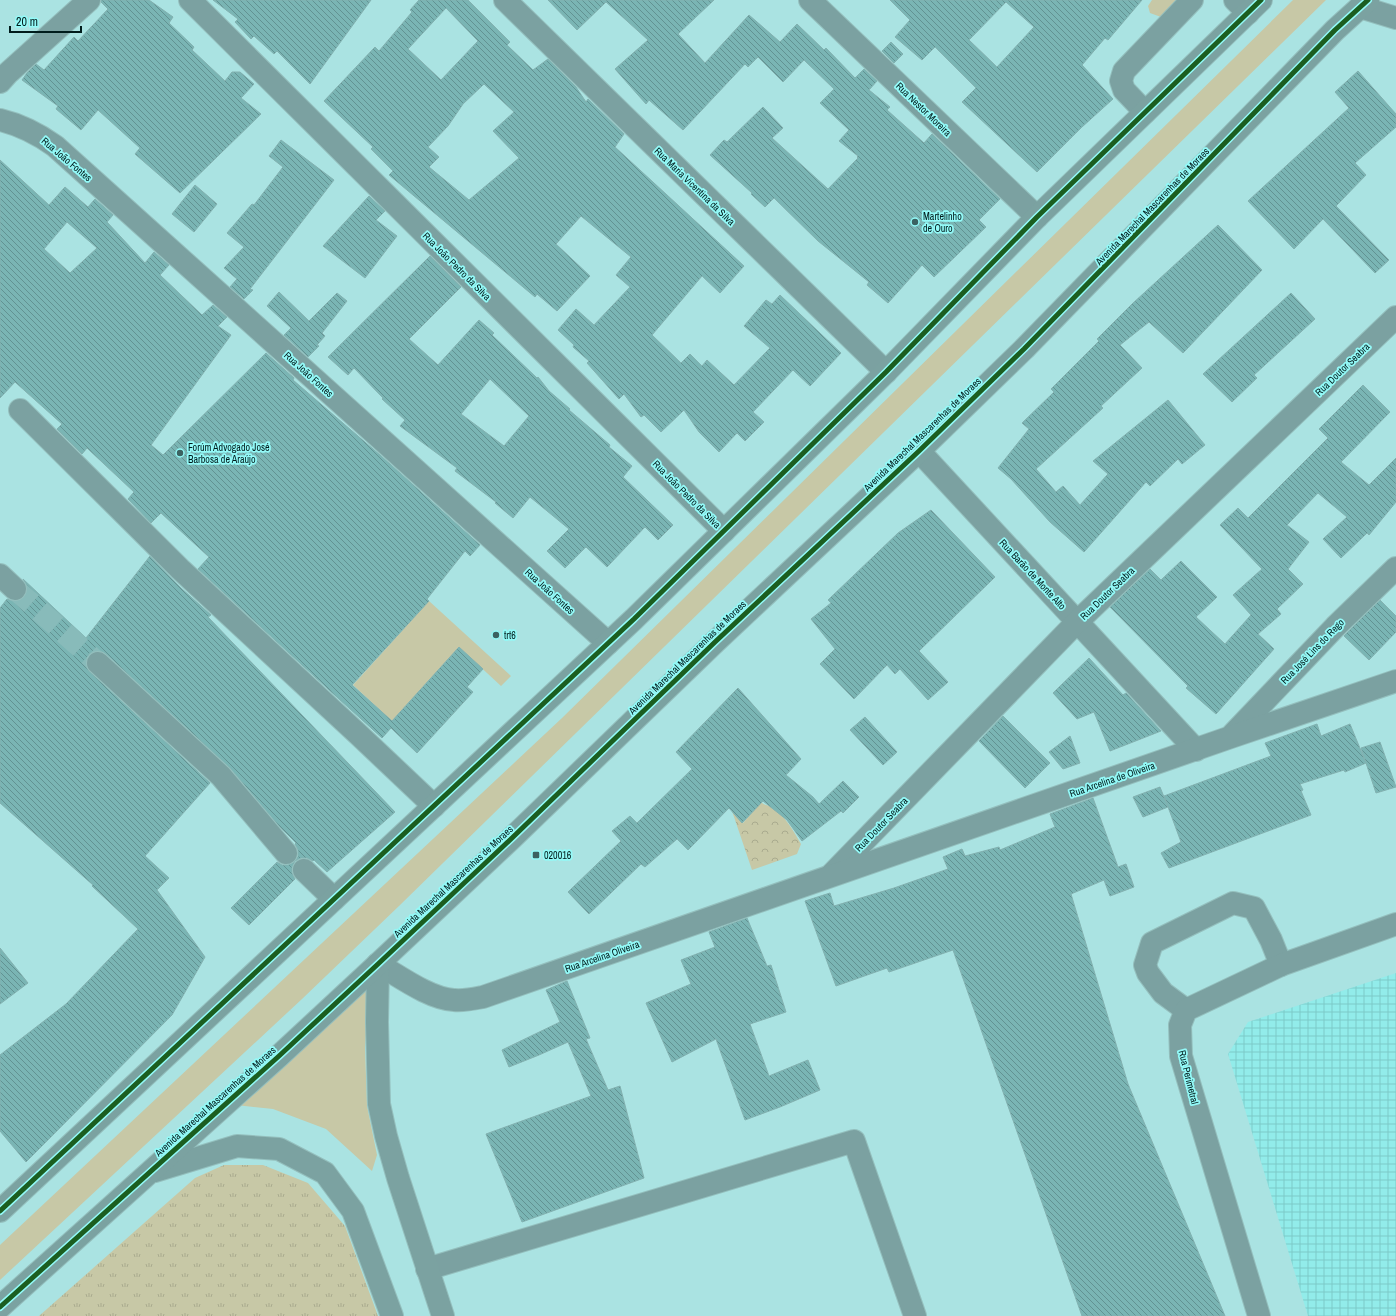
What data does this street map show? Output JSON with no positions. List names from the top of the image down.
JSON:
{
  "streets": {
    "highway": ["Avenida Marechal Mascarenhas de Moraes"],
    "street": [
      "Rua Nestor Moreira",
      "Rua João Fontes",
      "Rua Maria Vicentina da Silva",
      "Rua João Pedro da Silva",
      "Rua Doutor Seabra",
      "Rua Barão de Monte Alto",
      "Rua José Lins do Rego",
      "Rua Arcelina de Oliveira",
      "Rua Arcelina Oliveira",
      "Rua Perimetral"
    ]
  },
  "crossings": [
    ["Avenida Marechal Mascarenhas de Moraes", "Rua Barão de Monte Alto"],
    ["Avenida Marechal Mascarenhas de Moraes", "Rua Arcelina Oliveira"],
    ["Rua Doutor Seabra", "Rua Barão de Monte Alto"],
    ["Rua Doutor Seabra", "Rua Arcelina de Oliveira"],
    ["Rua Doutor Seabra", "Rua Arcelina Oliveira"],
    ["Rua Barão de Monte Alto", "Rua Arcelina de Oliveira"],
    ["Rua José Lins do Rego", "Rua Arcelina de Oliveira"],
    ["Rua Arcelina de Oliveira", "Rua Arcelina Oliveira"]
  ],
  "places": {
    "other": ["Martelinho de Ouro", "Forúm Advogado José Barbosa de Araújo", "trt6"],
    "transit": ["020016"]
  },
  "scale_bar": "20 m"
}
